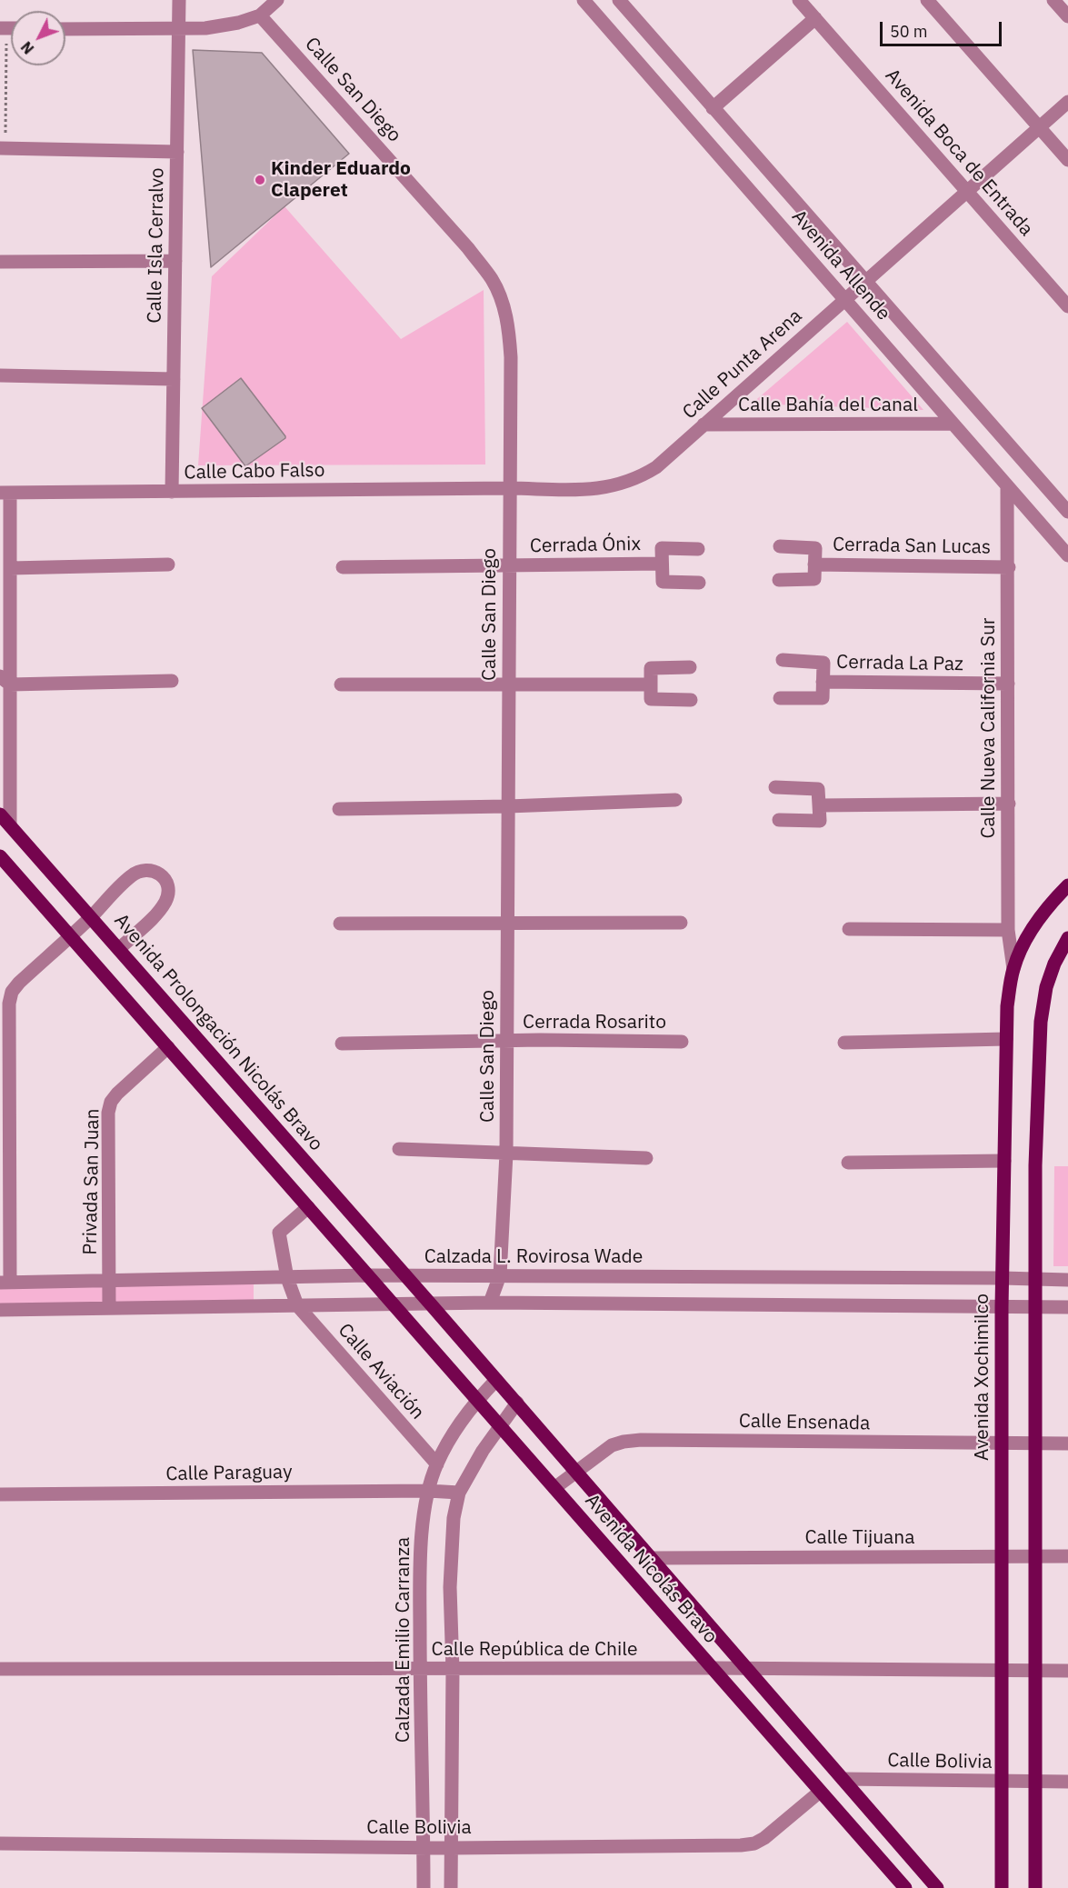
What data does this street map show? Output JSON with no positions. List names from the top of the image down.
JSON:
{
  "streets": {
    "main road": ["Avenida Prolongación Nicolás Bravo", "Avenida Xochimilco", "Avenida Nicolás Bravo"],
    "street": [
      "Calle San Diego",
      "Avenida Boca de Entrada",
      "Calle Isla Cerralvo",
      "Avenida Allende",
      "Calle Punta Arena",
      "Calle Bahía del Canal",
      "Calle Cabo Falso",
      "Cerrada Ónix",
      "Cerrada San Lucas",
      "Cerrada La Paz",
      "Calle Nueva California Sur",
      "Cerrada Rosarito",
      "Privada San Juan",
      "Calzada L. Rovirosa Wade",
      "Calle Aviación",
      "Calle Ensenada",
      "Calle Paraguay",
      "Calle Tijuana",
      "Calzada Emilio Carranza",
      "Calle República de Chile",
      "Calle Bolivia"
    ]
  },
  "crossings": [
    ["Calle San Diego", "Calle Punta Arena"],
    ["Calle San Diego", "Calle Cabo Falso"],
    ["Calle San Diego", "Cerrada Ónix"],
    ["Calle San Diego", "Cerrada Rosarito"],
    ["Calle San Diego", "Calzada L. Rovirosa Wade"],
    ["Avenida Boca de Entrada", "Calle Punta Arena"],
    ["Calle Isla Cerralvo", "Calle Cabo Falso"],
    ["Avenida Allende", "Calle Punta Arena"],
    ["Avenida Allende", "Calle Bahía del Canal"],
    ["Avenida Allende", "Calle Nueva California Sur"],
    ["Calle Punta Arena", "Calle Bahía del Canal"],
    ["Calle Punta Arena", "Calle Cabo Falso"],
    ["Cerrada San Lucas", "Calle Nueva California Sur"],
    ["Cerrada La Paz", "Calle Nueva California Sur"],
    ["Calle Nueva California Sur", "Avenida Xochimilco"],
    ["Avenida Prolongación Nicolás Bravo", "Calzada L. Rovirosa Wade"],
    ["Avenida Prolongación Nicolás Bravo", "Avenida Nicolás Bravo"],
    ["Privada San Juan", "Calzada L. Rovirosa Wade"],
    ["Calzada L. Rovirosa Wade", "Avenida Xochimilco"],
    ["Calzada L. Rovirosa Wade", "Avenida Nicolás Bravo"],
    ["Calle Aviación", "Calzada Emilio Carranza"],
    ["Avenida Xochimilco", "Calle Ensenada"],
    ["Avenida Xochimilco", "Calle Tijuana"],
    ["Avenida Xochimilco", "Calle República de Chile"],
    ["Avenida Xochimilco", "Calle Bolivia"],
    ["Calle Ensenada", "Avenida Nicolás Bravo"],
    ["Calle Paraguay", "Calzada Emilio Carranza"],
    ["Calle Tijuana", "Avenida Nicolás Bravo"],
    ["Avenida Nicolás Bravo", "Calzada Emilio Carranza"],
    ["Avenida Nicolás Bravo", "Calle República de Chile"],
    ["Avenida Nicolás Bravo", "Calle Bolivia"],
    ["Calzada Emilio Carranza", "Calle República de Chile"],
    ["Calzada Emilio Carranza", "Calle Bolivia"]
  ],
  "places": ["Kinder Eduardo Claperet"],
  "scale_bar": "50 m",
  "north": "bottom left"
}
